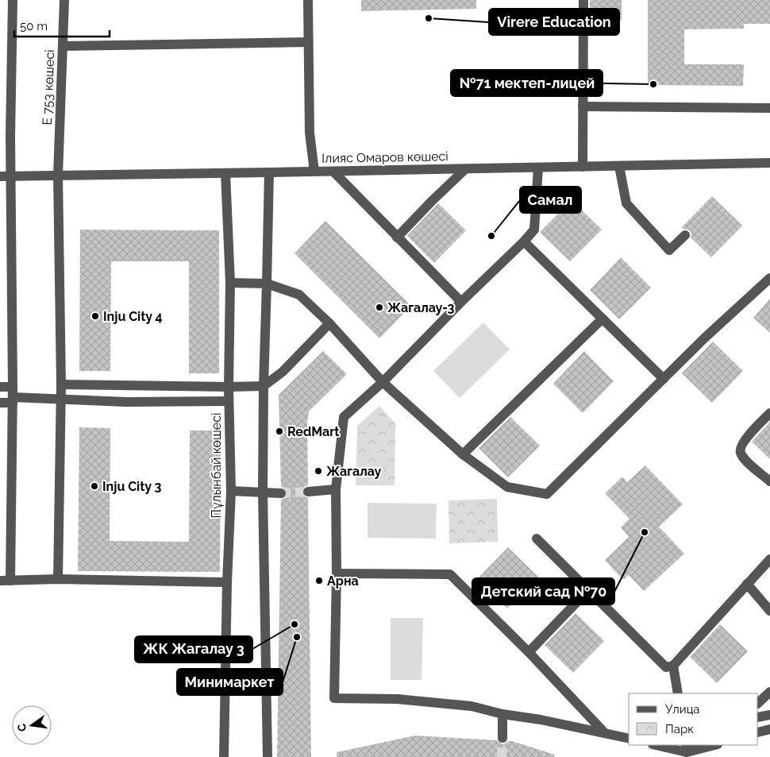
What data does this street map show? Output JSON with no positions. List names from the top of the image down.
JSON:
{
  "streets": {
    "street": ["Е 753 көшесі", "Ілияс Омаров көшесі", "Пұлынбай көшесі"]
  },
  "crossings": [
    ["Е 753 көшесі", "Ілияс Омаров көшесі"],
    ["Ілияс Омаров көшесі", "Пұлынбай көшесі"]
  ],
  "places": [
    "Virere Education",
    "№71 мектеп-лицей",
    "Самал",
    "Жагалау-3",
    "Inju City 4",
    "RedMart",
    "Жагалау",
    "Inju City 3",
    "Детский сад №70",
    "Арна",
    "ЖК Жагалау 3",
    "Минимаркет"
  ],
  "legend": ["Улица", "Парк"],
  "scale_bar": "50 m",
  "north": "left"
}
